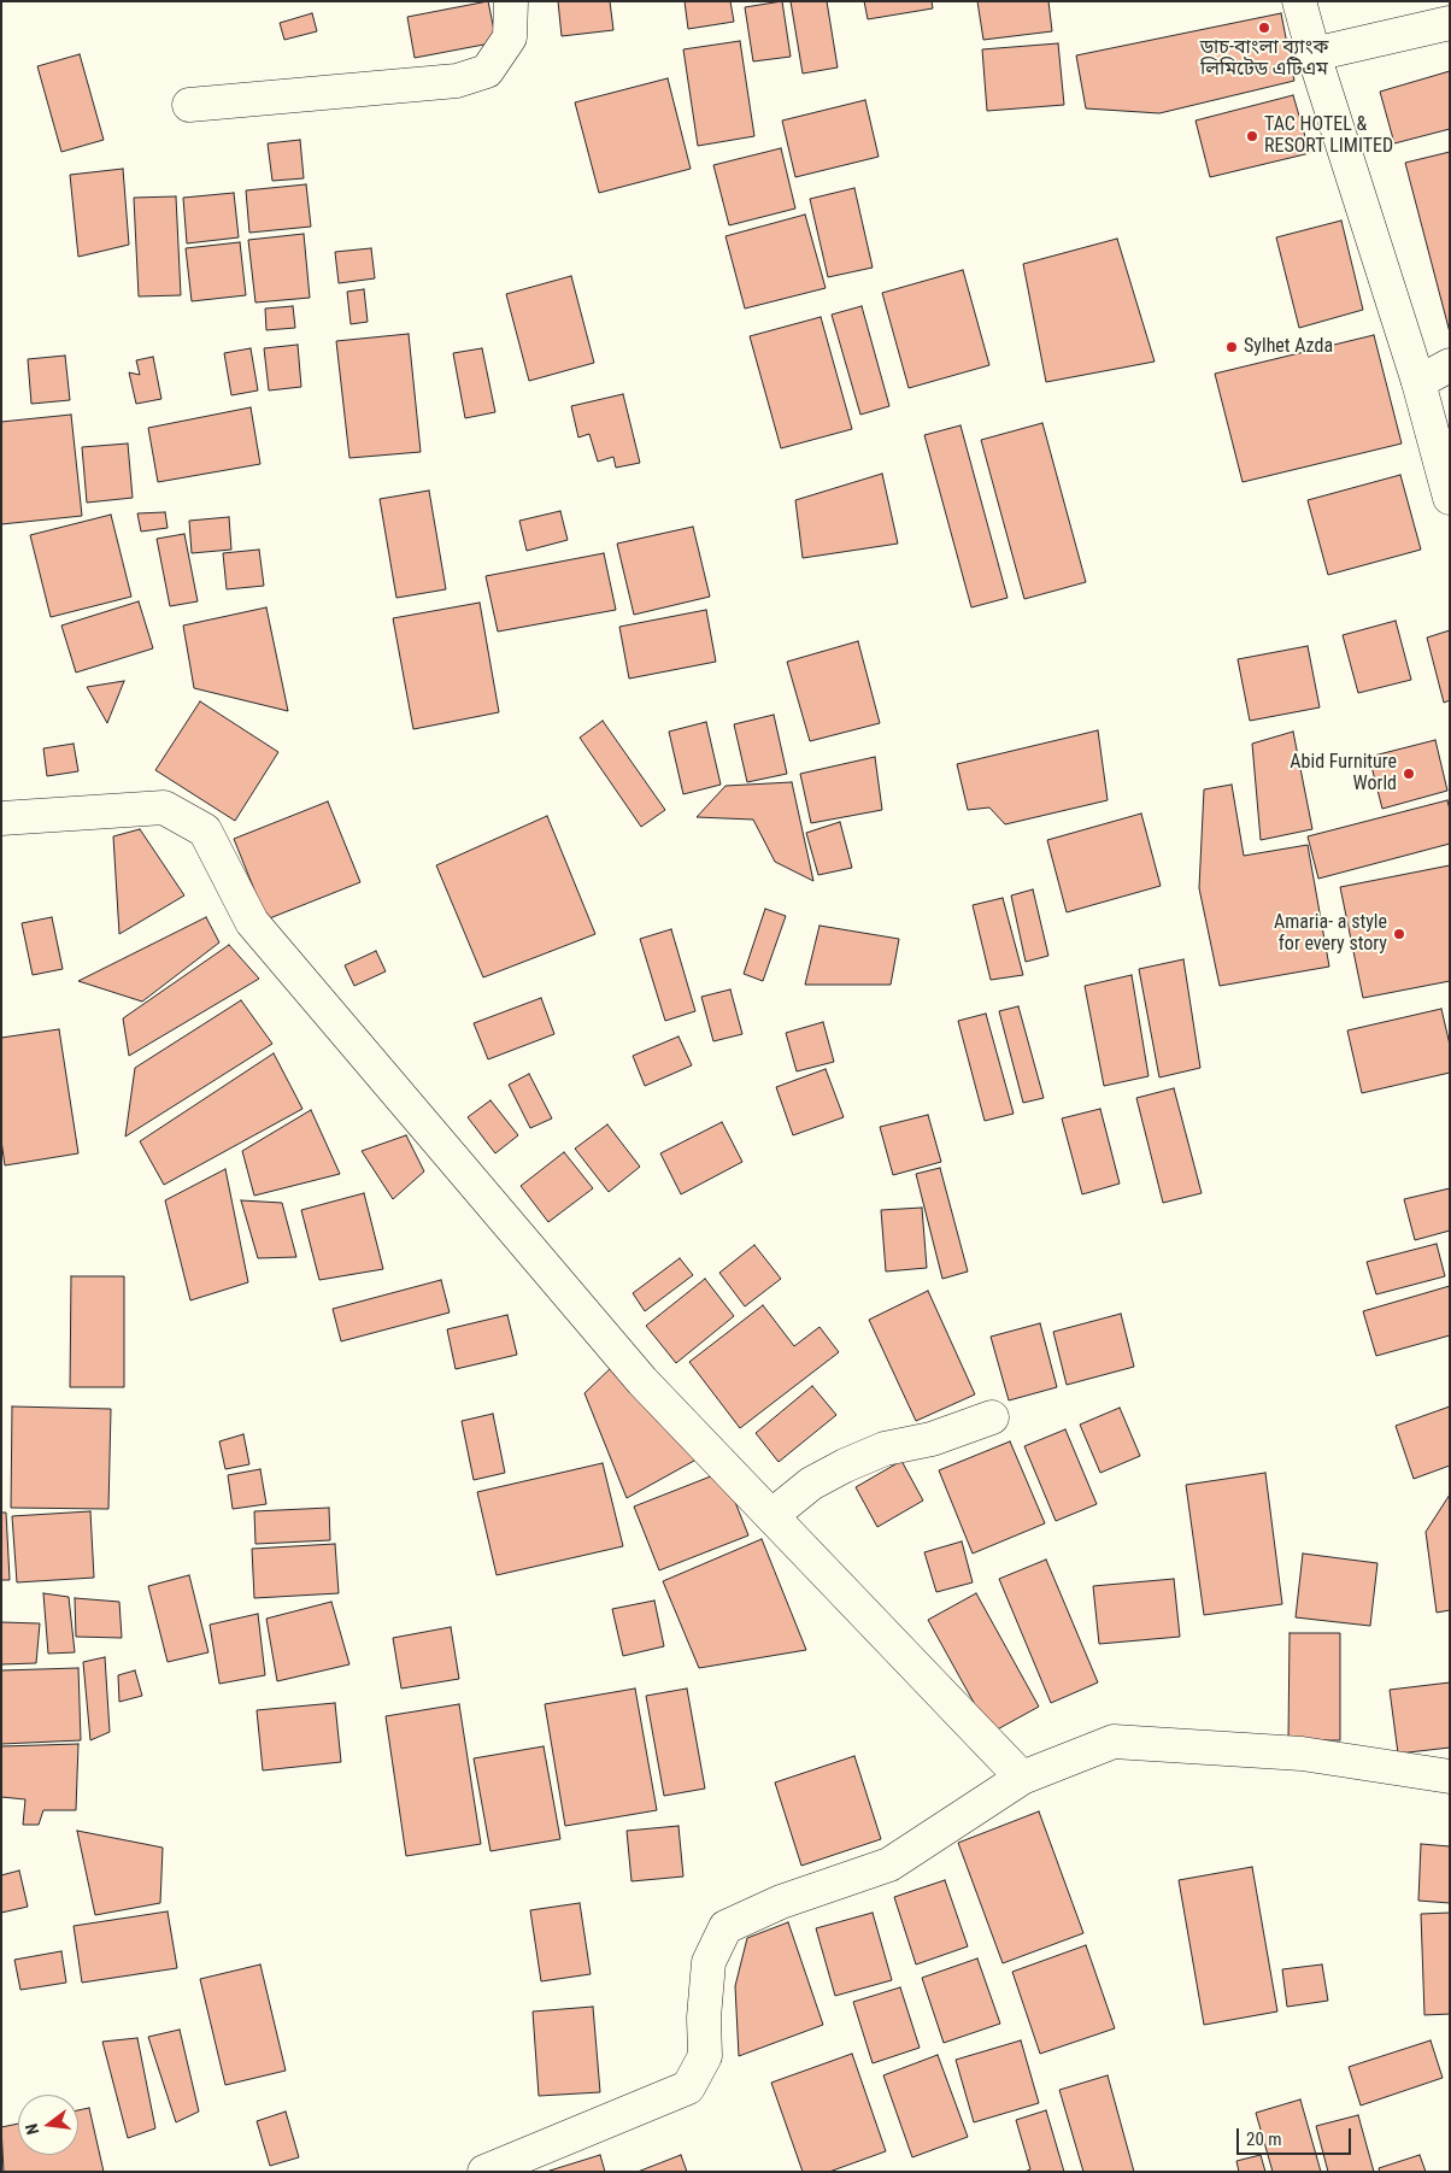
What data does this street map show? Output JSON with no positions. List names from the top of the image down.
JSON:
{
  "places": [
    "ডাচ-বাংলা ব্যাংক লিমিটেড এটিএম",
    "TAC HOTEL & RESORT LIMITED",
    "Sylhet Azda",
    "Abid Furniture World",
    "Amaria- a style for every story"
  ],
  "scale_bar": "20 m",
  "north": "left"
}
